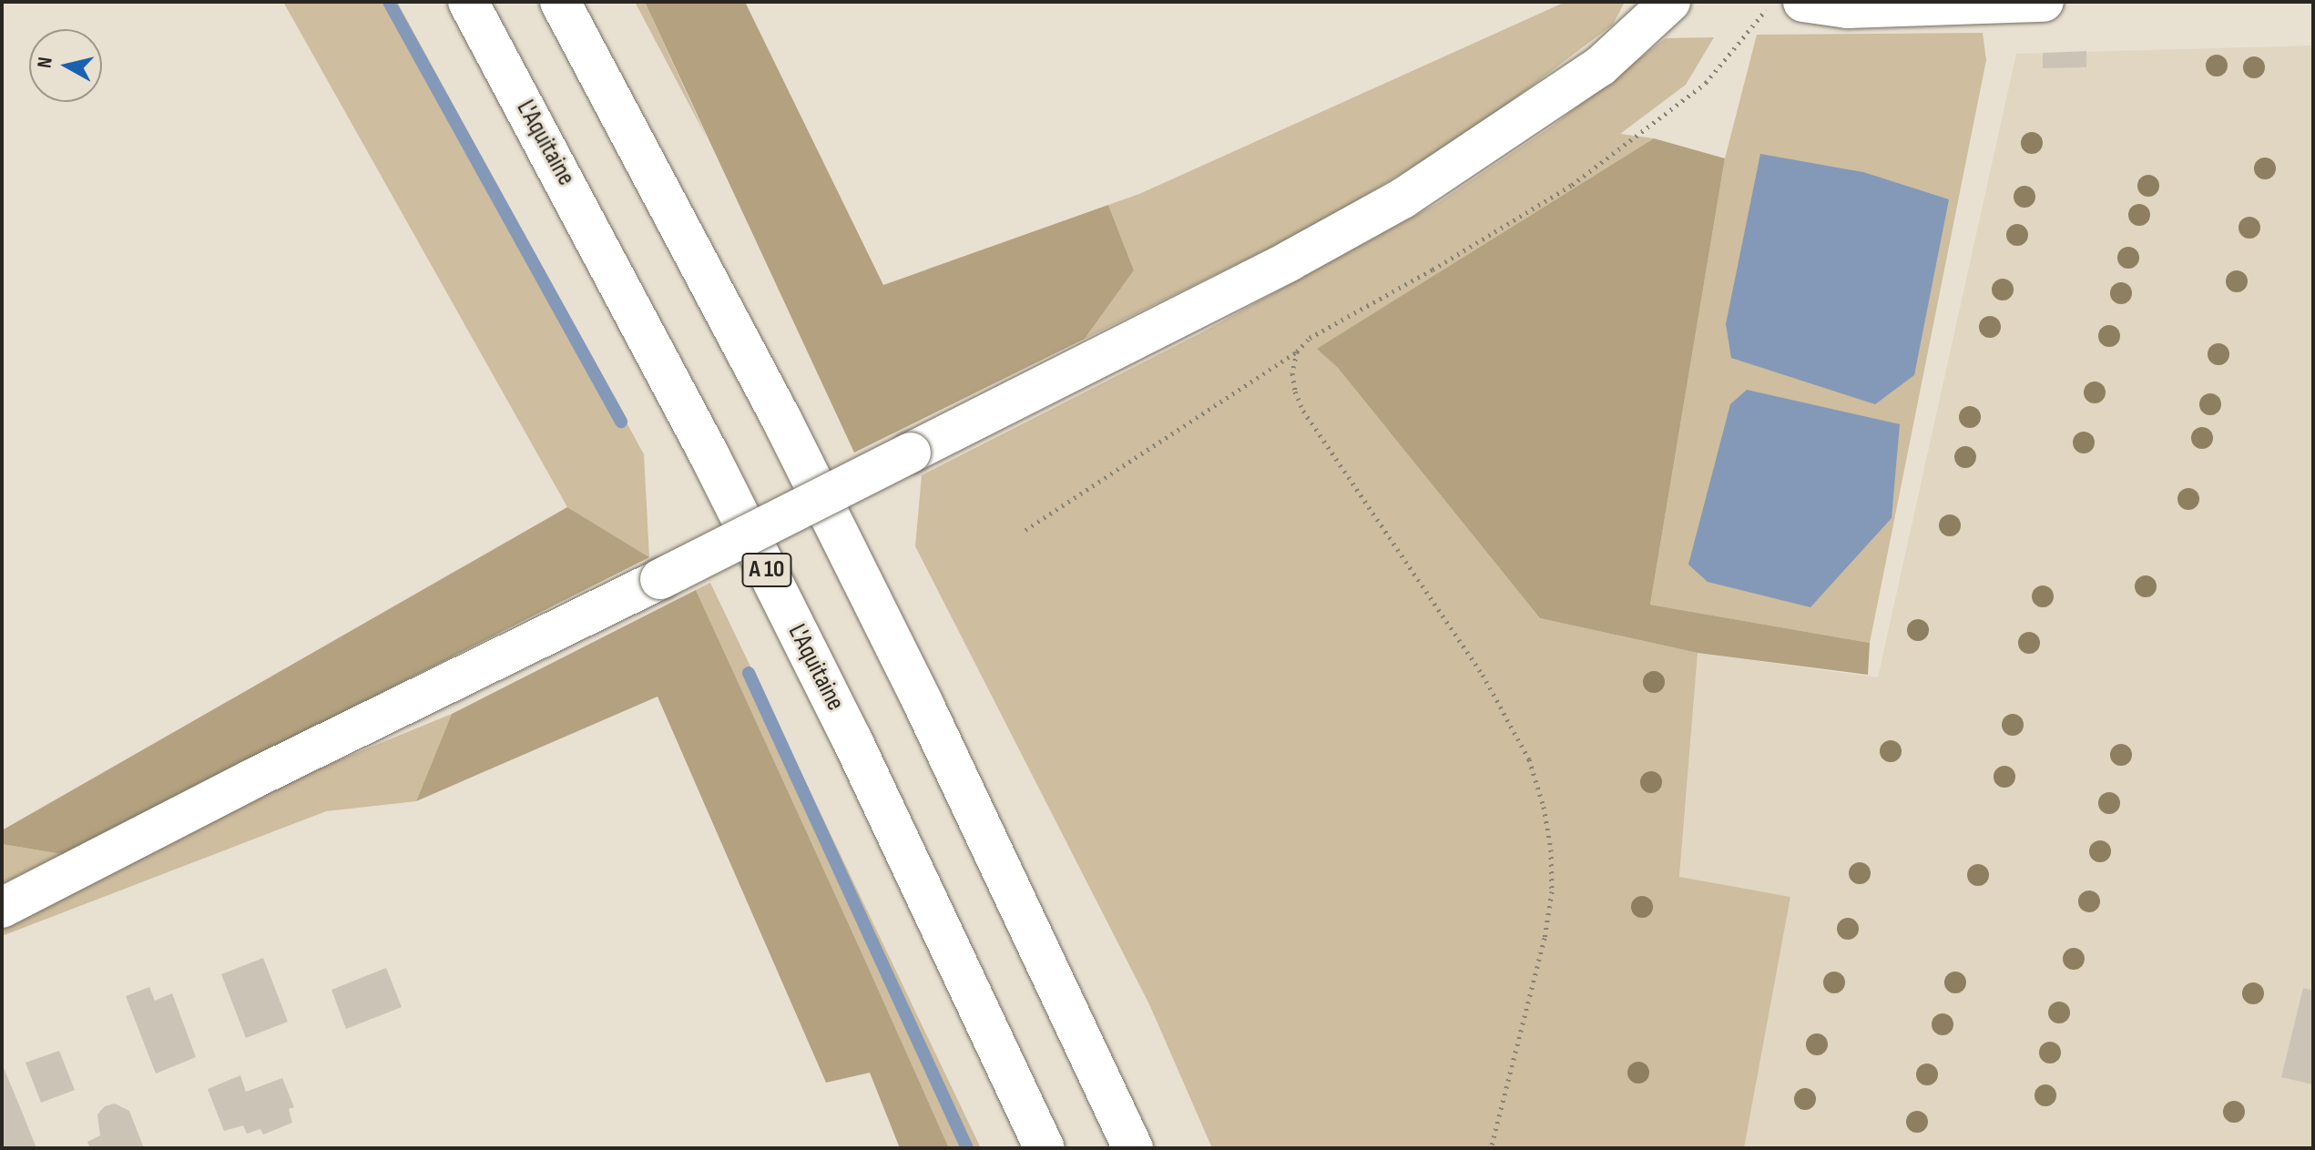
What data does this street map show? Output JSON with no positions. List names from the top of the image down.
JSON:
{
  "streets": {
    "main road": ["L'Aquitaine", "A 10"]
  },
  "north": "left"
}
